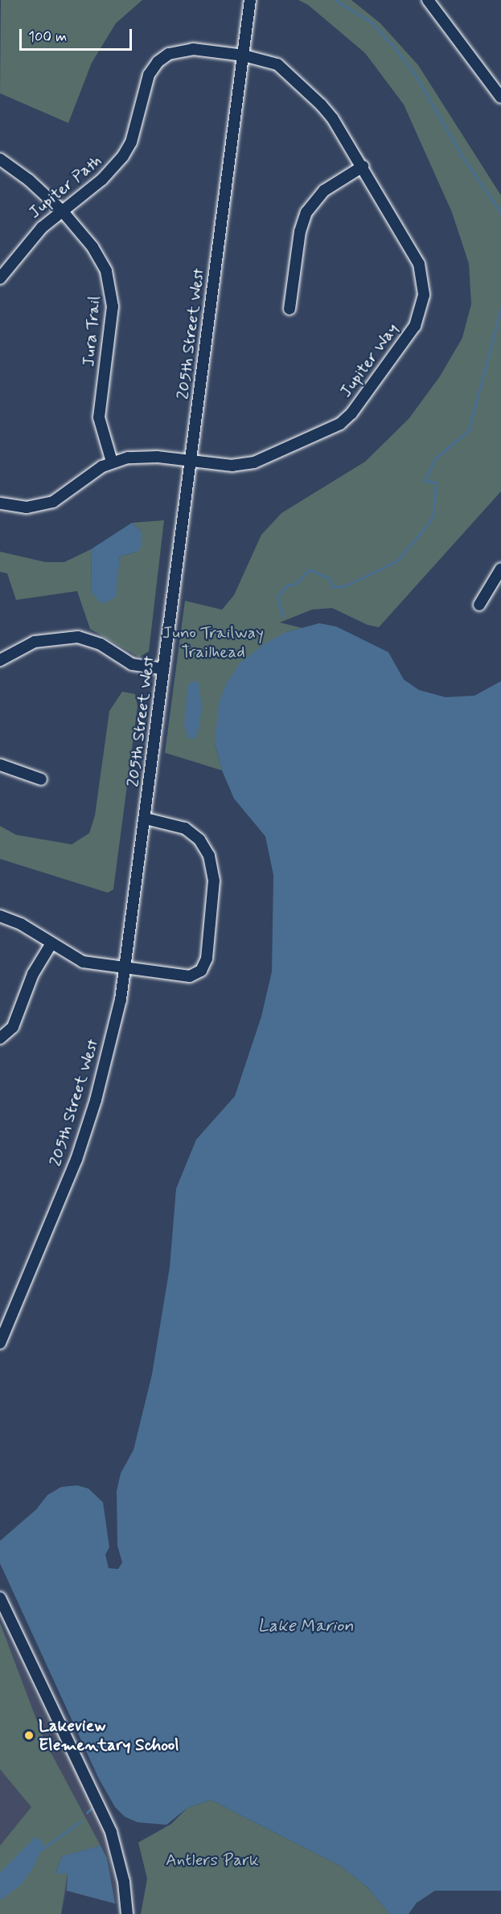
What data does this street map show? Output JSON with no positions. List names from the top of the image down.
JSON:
{
  "streets": {
    "street": [
      "Jupiter Path",
      "Jura Trail",
      "205th Street West",
      "Jupiter Way"
    ]
  },
  "crossings": [
    ["Jupiter Path", "Jura Trail"],
    ["Jupiter Path", "205th Street West"],
    ["Jupiter Path", "Jupiter Way"],
    ["Jura Trail", "Jupiter Way"],
    ["205th Street West", "Jupiter Way"]
  ],
  "water": ["Lake Marion"],
  "parks": ["Juno Trailway Trailhead", "Antlers Park"],
  "places": ["Lakeview Elementary School"],
  "scale_bar": "100 m"
}
